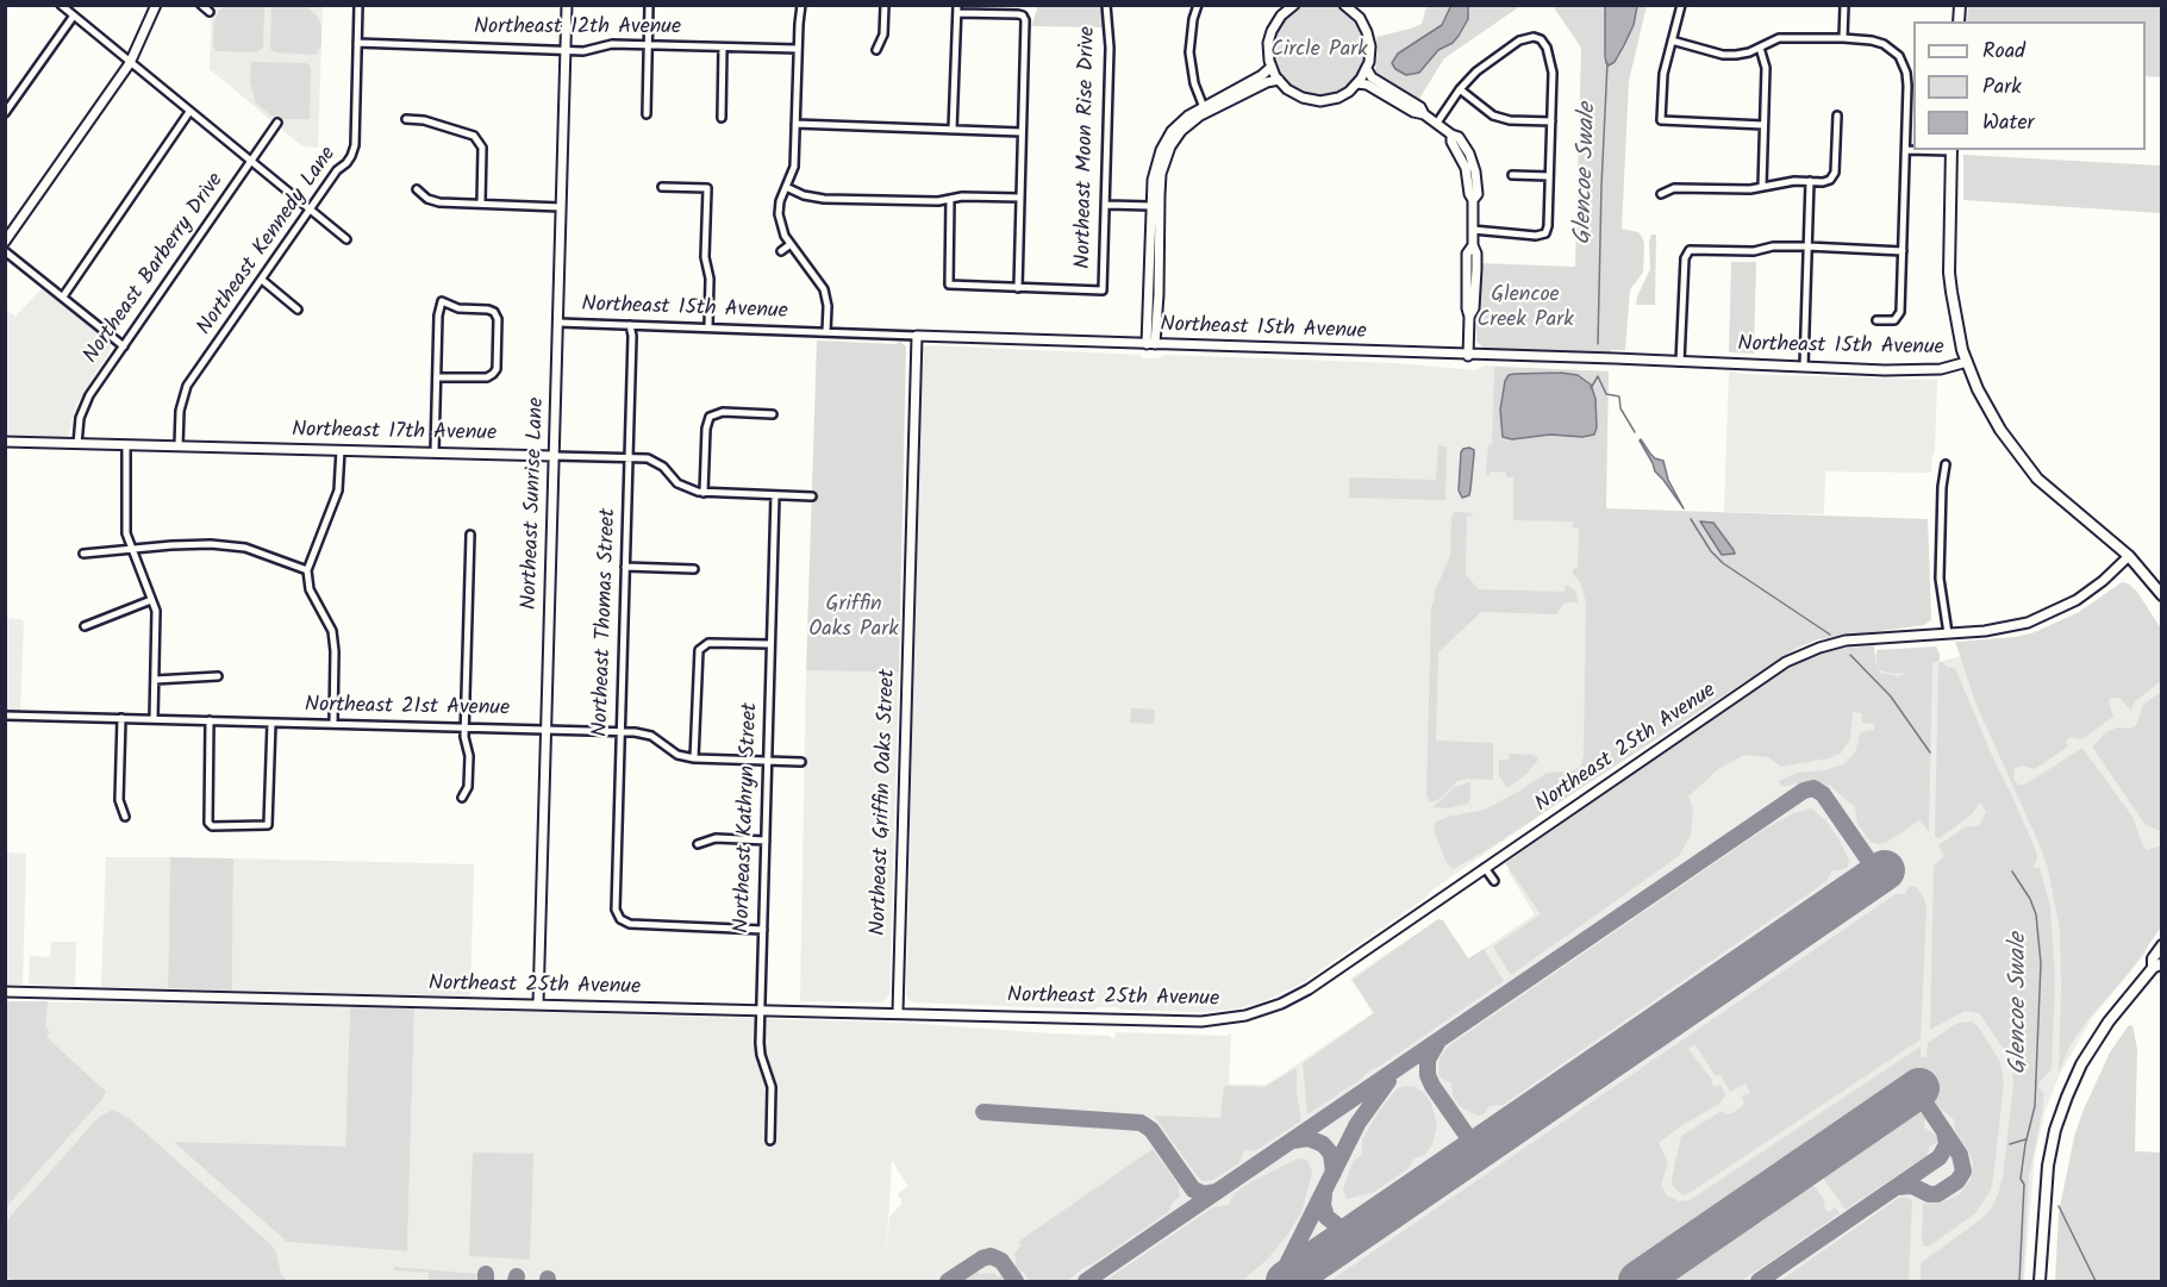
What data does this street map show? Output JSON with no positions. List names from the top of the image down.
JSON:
{
  "streets": {
    "street": [
      "Northeast 12th Avenue",
      "Northeast Moon Rise Drive",
      "Northeast Kennedy Lane",
      "Northeast Barberry Drive",
      "Northeast 15th Avenue",
      "Northeast 17th Avenue",
      "Northeast Sunrise Lane",
      "Northeast Thomas Street",
      "Northeast 21st Avenue",
      "Northeast 25th Avenue",
      "Northeast Griffin Oaks Street",
      "Northeast Kathryn Street"
    ]
  },
  "crossings": [
    ["Northeast 12th Avenue", "Northeast Kennedy Lane"],
    ["Northeast 12th Avenue", "Northeast Sunrise Lane"],
    ["Northeast Kennedy Lane", "Northeast 17th Avenue"],
    ["Northeast Barberry Drive", "Northeast 17th Avenue"],
    ["Northeast 15th Avenue", "Northeast Sunrise Lane"],
    ["Northeast 15th Avenue", "Northeast Thomas Street"],
    ["Northeast 15th Avenue", "Northeast Griffin Oaks Street"],
    ["Northeast 17th Avenue", "Northeast Sunrise Lane"],
    ["Northeast 17th Avenue", "Northeast Thomas Street"],
    ["Northeast 17th Avenue", "Northeast Kathryn Street"],
    ["Northeast Sunrise Lane", "Northeast 21st Avenue"],
    ["Northeast Sunrise Lane", "Northeast 25th Avenue"],
    ["Northeast Thomas Street", "Northeast 21st Avenue"],
    ["Northeast Thomas Street", "Northeast Kathryn Street"],
    ["Northeast 21st Avenue", "Northeast Kathryn Street"],
    ["Northeast 25th Avenue", "Northeast Griffin Oaks Street"],
    ["Northeast 25th Avenue", "Northeast Kathryn Street"]
  ],
  "water": ["Glencoe Swale"],
  "parks": ["Circle Park", "Glencoe Creek Park", "Griffin Oaks Park"],
  "legend": ["Road", "Park", "Water"]
}
